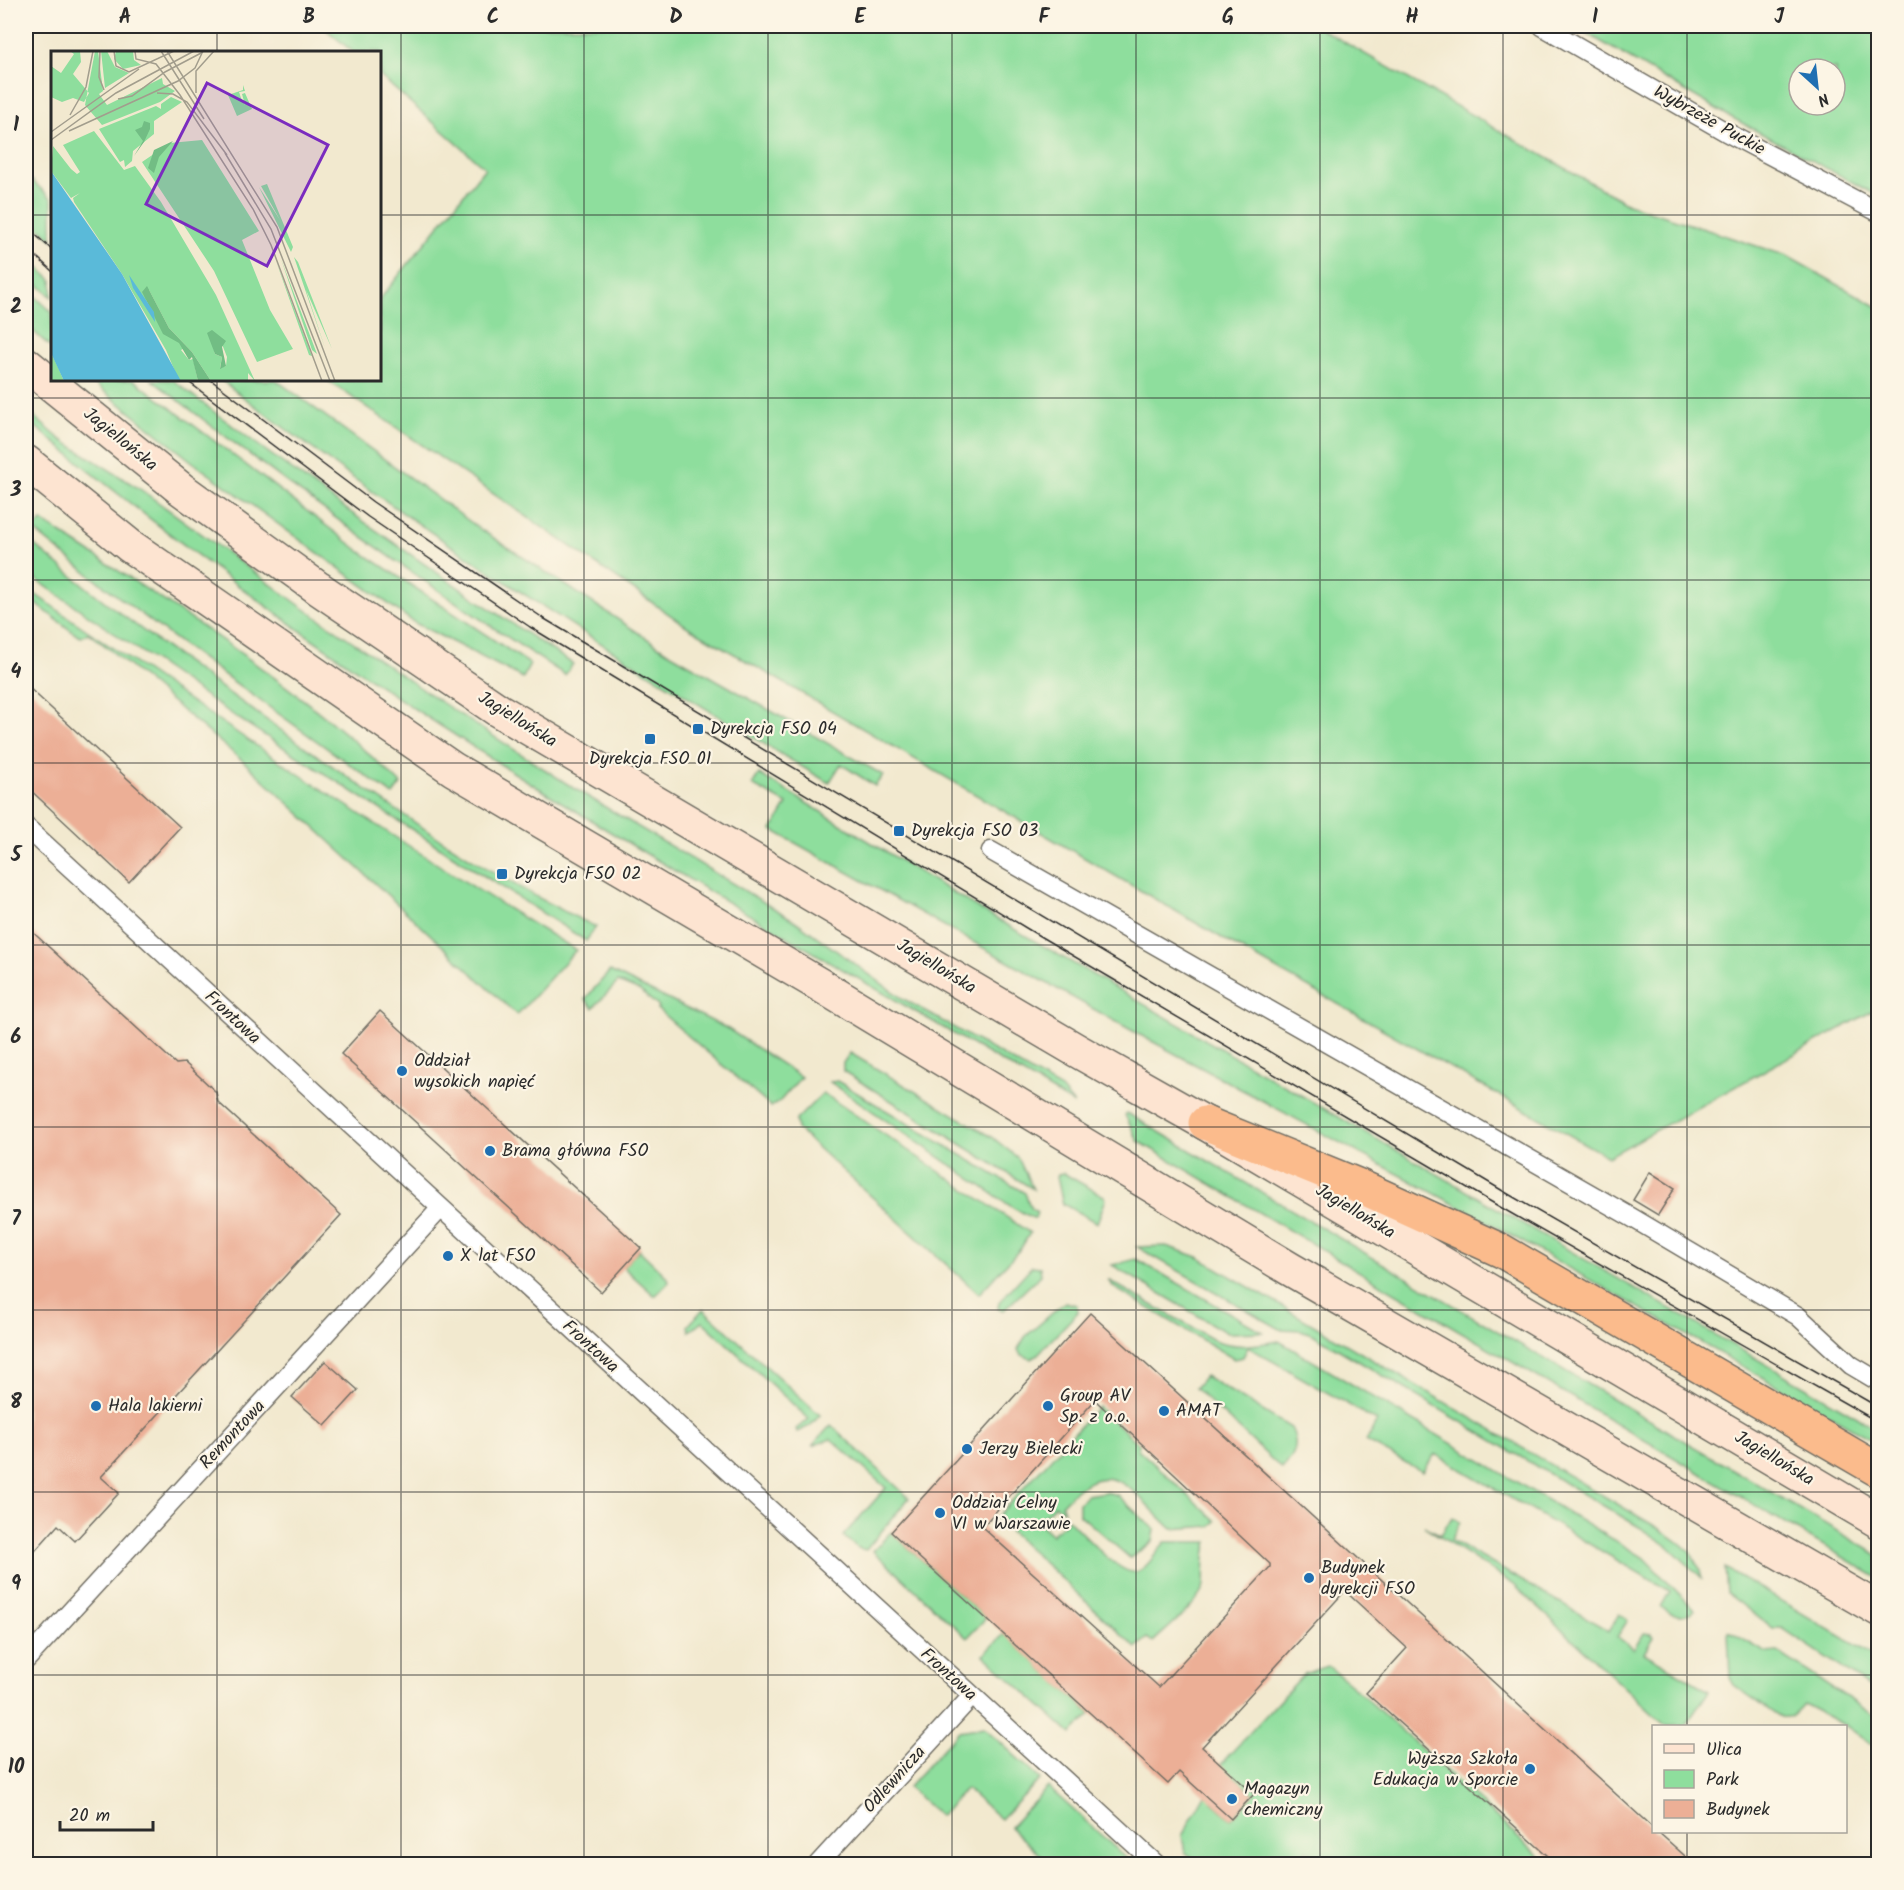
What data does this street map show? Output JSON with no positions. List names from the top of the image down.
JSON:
{
  "streets": {
    "main road": ["Jagiellońska"],
    "lane": [
      "Wybrzeże Puckie",
      "Frontowa",
      "Remontowa",
      "Odlewnicza"
    ]
  },
  "crossings": [
    ["Frontowa", "Remontowa"],
    ["Frontowa", "Odlewnicza"]
  ],
  "places": {
    "transit": [
      "Dyrekcja FSO 04",
      "Dyrekcja FSO 01",
      "Dyrekcja FSO 03",
      "Dyrekcja FSO 02"
    ],
    "other": [
      "Oddział wysokich napięć",
      "Brama główna FSO",
      "X lat FSO",
      "Hala lakierni",
      "Group AV Sp. z o.o.",
      "AMAT",
      "Jerzy Bielecki",
      "Oddział Celny VI w Warszawie",
      "Budynek dyrekcji FSO",
      "Wyższa Szkoła Edukacja w Sporcie",
      "Magazyn chemiczny"
    ]
  },
  "legend": ["Ulica", "Park", "Budynek"],
  "scale_bar": "20 m",
  "north": "bottom right",
  "grid": {
    "columns": [
      "A",
      "B",
      "C",
      "D",
      "E",
      "F",
      "G",
      "H",
      "I",
      "J"
    ],
    "rows": [
      "1",
      "2",
      "3",
      "4",
      "5",
      "6",
      "7",
      "8",
      "9",
      "10"
    ]
  }
}
